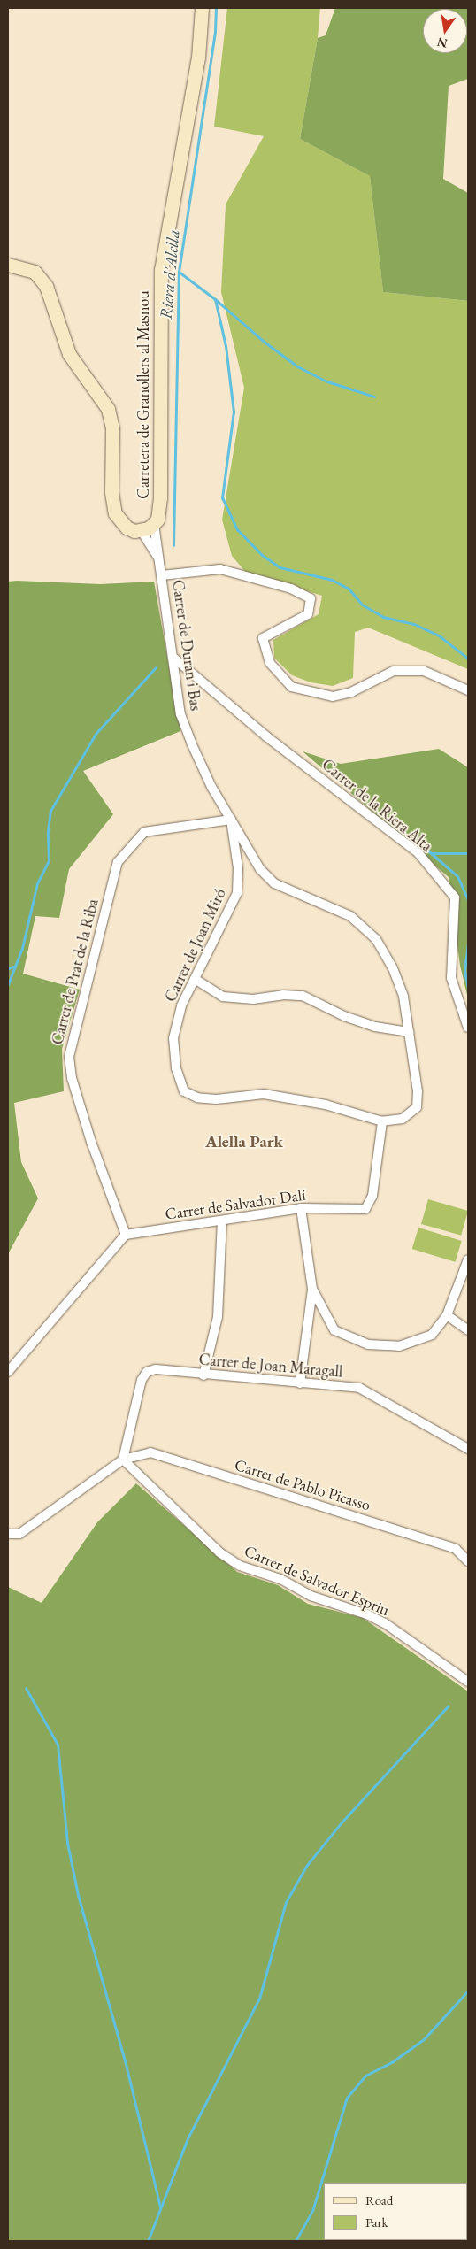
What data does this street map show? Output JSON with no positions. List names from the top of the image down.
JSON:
{
  "streets": {
    "main road": ["Carretera de Granollers al Masnou"],
    "street": [
      "Carrer de Duran i Bas",
      "Carrer de la Riera Alta",
      "Carrer de Joan Miró",
      "Carrer de Prat de la Riba",
      "Carrer de Salvador Dalí",
      "Carrer de Joan Maragall",
      "Carrer de Pablo Picasso",
      "Carrer de Salvador Espriu"
    ]
  },
  "crossings": [
    ["Carretera de Granollers al Masnou", "Carrer de Duran i Bas"],
    ["Carrer de Duran i Bas", "Carrer de la Riera Alta"],
    ["Carrer de Duran i Bas", "Carrer de Joan Miró"],
    ["Carrer de Duran i Bas", "Carrer de Prat de la Riba"],
    ["Carrer de Duran i Bas", "Carrer de Salvador Dalí"],
    ["Carrer de Joan Miró", "Carrer de Prat de la Riba"],
    ["Carrer de Joan Miró", "Carrer de Salvador Dalí"],
    ["Carrer de Prat de la Riba", "Carrer de Salvador Dalí"],
    ["Carrer de Joan Maragall", "Carrer de Pablo Picasso"],
    ["Carrer de Joan Maragall", "Carrer de Salvador Espriu"],
    ["Carrer de Pablo Picasso", "Carrer de Salvador Espriu"]
  ],
  "districts": ["Alella Park"],
  "water": ["Riera d'Alella"],
  "legend": ["Road", "Park"],
  "north": "bottom"
}
